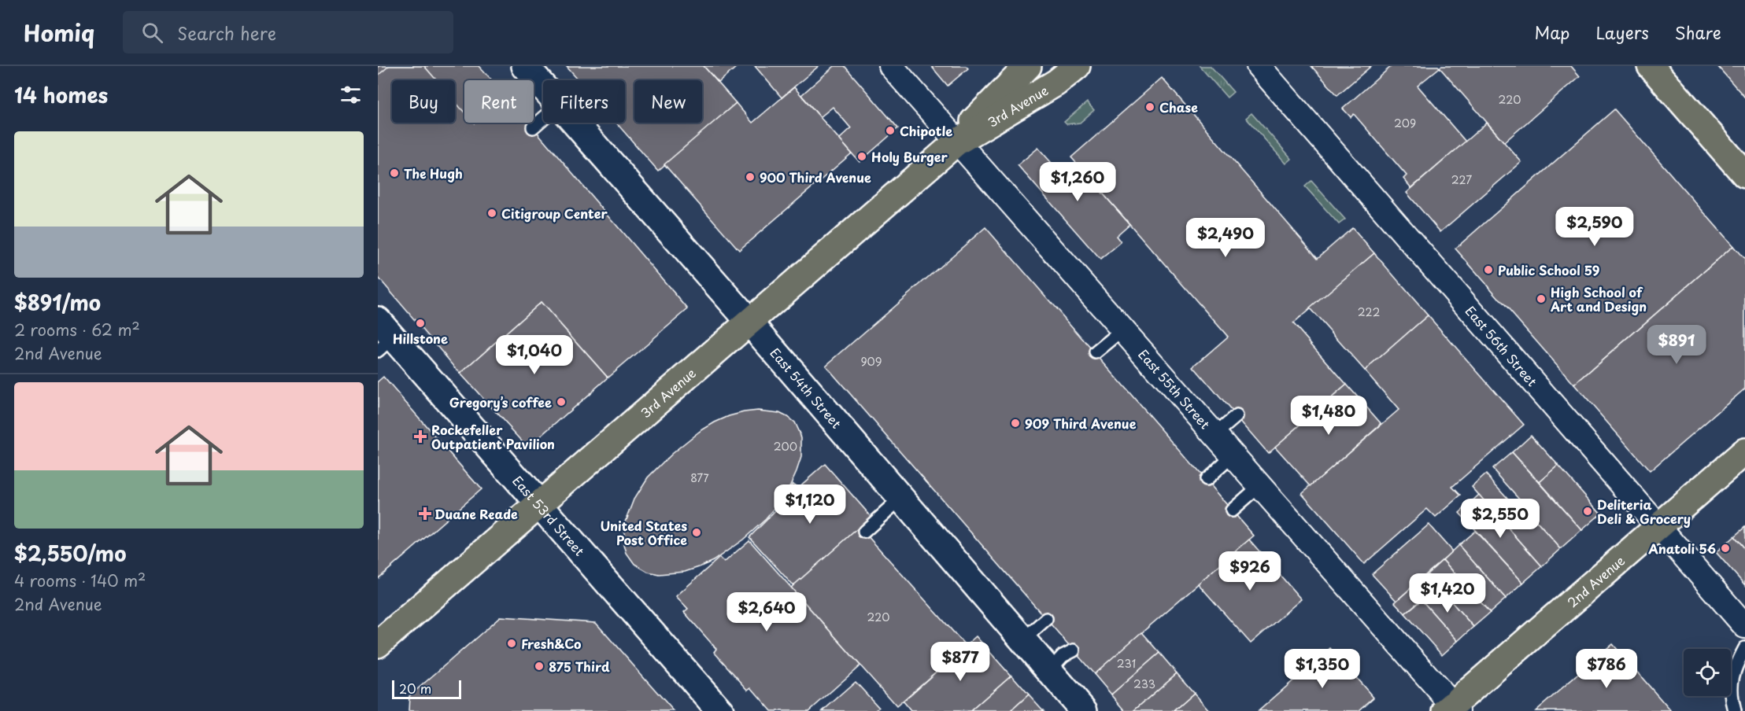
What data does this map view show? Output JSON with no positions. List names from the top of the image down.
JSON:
{
  "streets": {
    "main road": [
      "3rd Avenue",
      "East 54th Street",
      "East 53rd Street",
      "2nd Avenue"
    ],
    "street": ["East 56th Street", "East 55th Street"]
  },
  "crossings": [
    ["3rd Avenue", "East 54th Street"],
    ["3rd Avenue", "East 55th Street"],
    ["3rd Avenue", "East 53rd Street"],
    ["East 56th Street", "2nd Avenue"],
    ["East 55th Street", "2nd Avenue"]
  ],
  "places": {
    "other": [
      "Chase",
      "Chipotle",
      "Holy Burger",
      "The Hugh",
      "900 Third Avenue",
      "Citigroup Center",
      "Public School 59",
      "High School of Art and Design",
      "Hillstone",
      "Gregory’s coffee",
      "909 Third Avenue",
      "Deliteria Deli & Grocery",
      "United States Post Office",
      "Anatoli 56",
      "Fresh&Co",
      "875 Third"
    ],
    "health": ["Rockefeller Outpatient Pavilion", "Duane Reade"]
  },
  "house_numbers": [
    "220",
    "209",
    "227",
    "222",
    "909",
    "200",
    "877",
    "220",
    "231",
    "233"
  ],
  "scale_bar": "20 m",
  "page": {
    "header": "Homiq",
    "search": "Search here",
    "nav": ["Map", "Layers", "Share"],
    "heading": "14 homes",
    "chip": [
      "Buy",
      "Rent",
      "Filters",
      "New"
    ],
    "list": [
      {
        "name": "$891/mo",
        "note": "2 rooms · 62 m² · 2nd Avenue"
      },
      {
        "name": "$2,550/mo",
        "note": "4 rooms · 140 m² · 2nd Avenue"
      }
    ],
    "price": [
      "$1,260",
      "$2,590",
      "$2,490",
      "$891",
      "$1,040",
      "$1,480",
      "$1,120",
      "$2,550",
      "$926",
      "$1,420",
      "$2,640",
      "$877",
      "$1,350",
      "$786"
    ],
    "scale": "20 m"
  }
}
